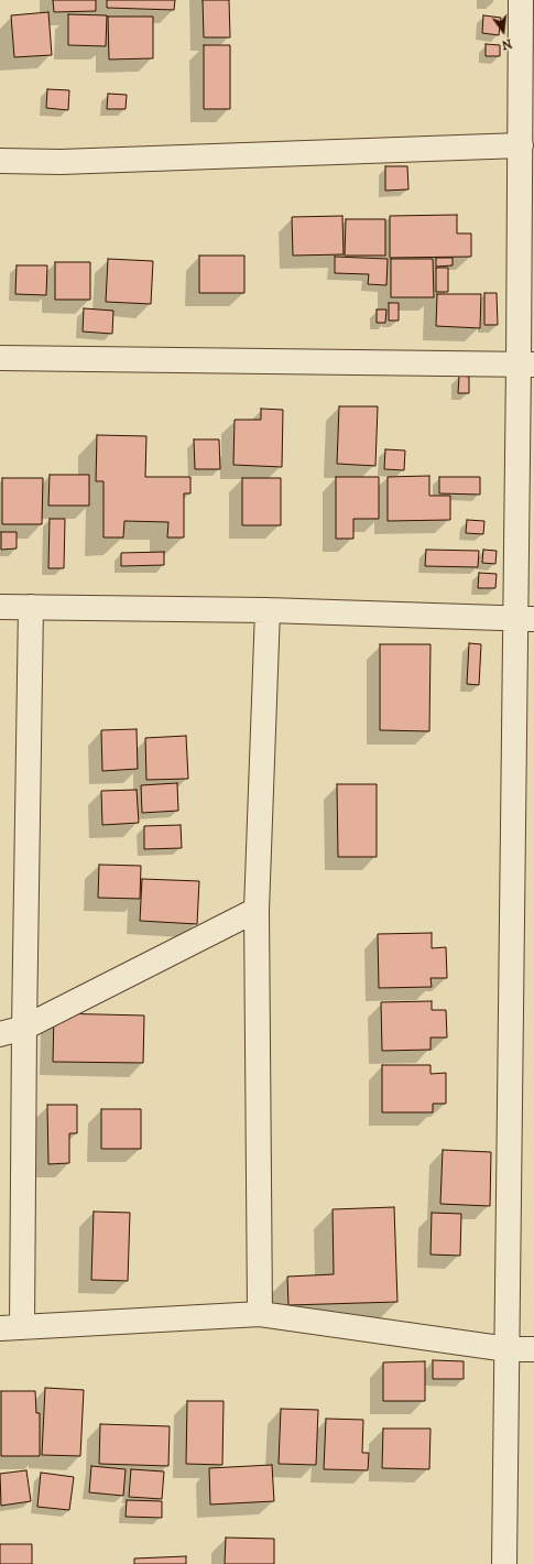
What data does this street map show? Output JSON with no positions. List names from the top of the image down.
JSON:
{
  "north": "bottom"
}
